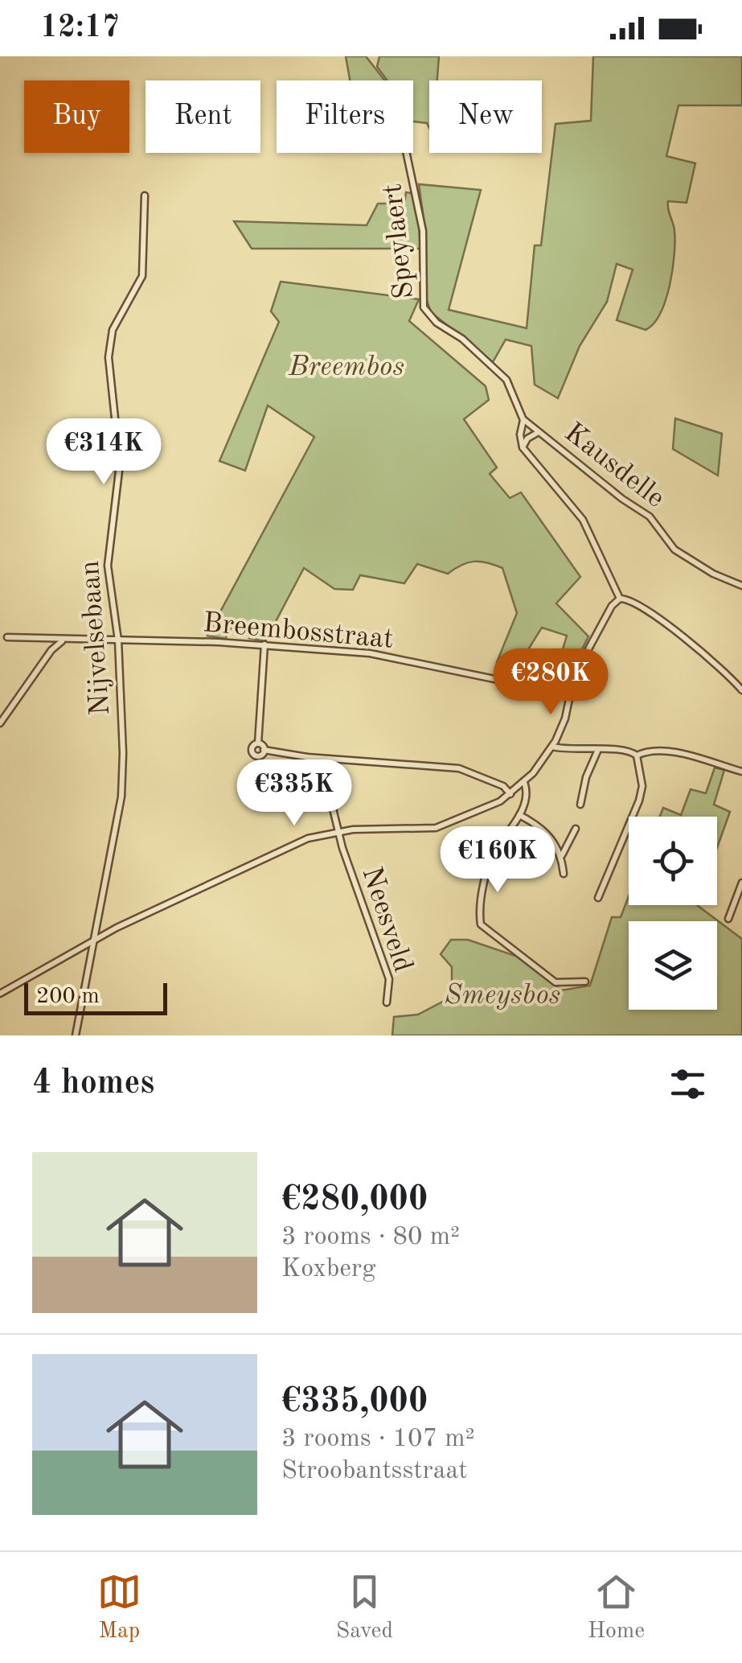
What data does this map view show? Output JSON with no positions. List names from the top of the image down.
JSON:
{
  "streets": {
    "street": [
      "Speylaert",
      "Kausdelle",
      "Breembosstraat",
      "Nijvelsebaan",
      "Neesveld"
    ]
  },
  "crossings": [
    ["Speylaert", "Kausdelle"],
    ["Breembosstraat", "Nijvelsebaan"]
  ],
  "parks": ["Breembos", "Smeysbos"],
  "scale_bar": "200 m",
  "page": {
    "status": "12:17",
    "chip": [
      "Buy",
      "Rent",
      "Filters",
      "New"
    ],
    "price": [
      "€314K",
      "€280K",
      "€335K",
      "€160K"
    ],
    "scale": "200 m",
    "heading": "4 homes",
    "list": [
      {
        "name": "€280,000",
        "note": "3 rooms · 80 m² · Koxberg"
      },
      {
        "name": "€335,000",
        "note": "3 rooms · 107 m² · Stroobantsstraat"
      }
    ],
    "tabs": ["Map", "Saved", "Home"]
  }
}
